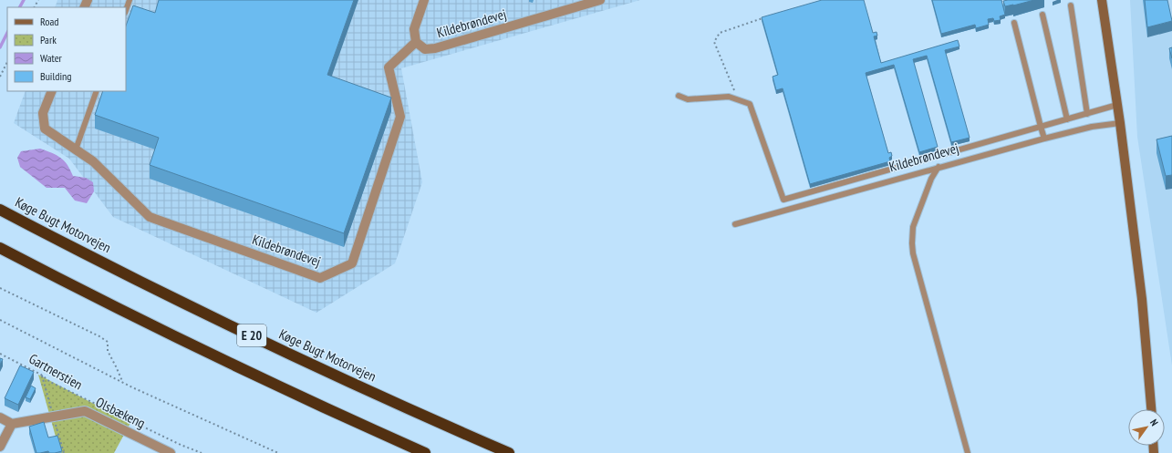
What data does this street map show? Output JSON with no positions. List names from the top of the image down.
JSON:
{
  "streets": {
    "highway": ["Køge Bugt Motorvejen", "E 20"],
    "street": ["Kildebrøndevej", "Olsbækeng"],
    "path": ["Gartnerstien"]
  },
  "legend": [
    "Road",
    "Park",
    "Water",
    "Building"
  ],
  "north": "top right"
}
